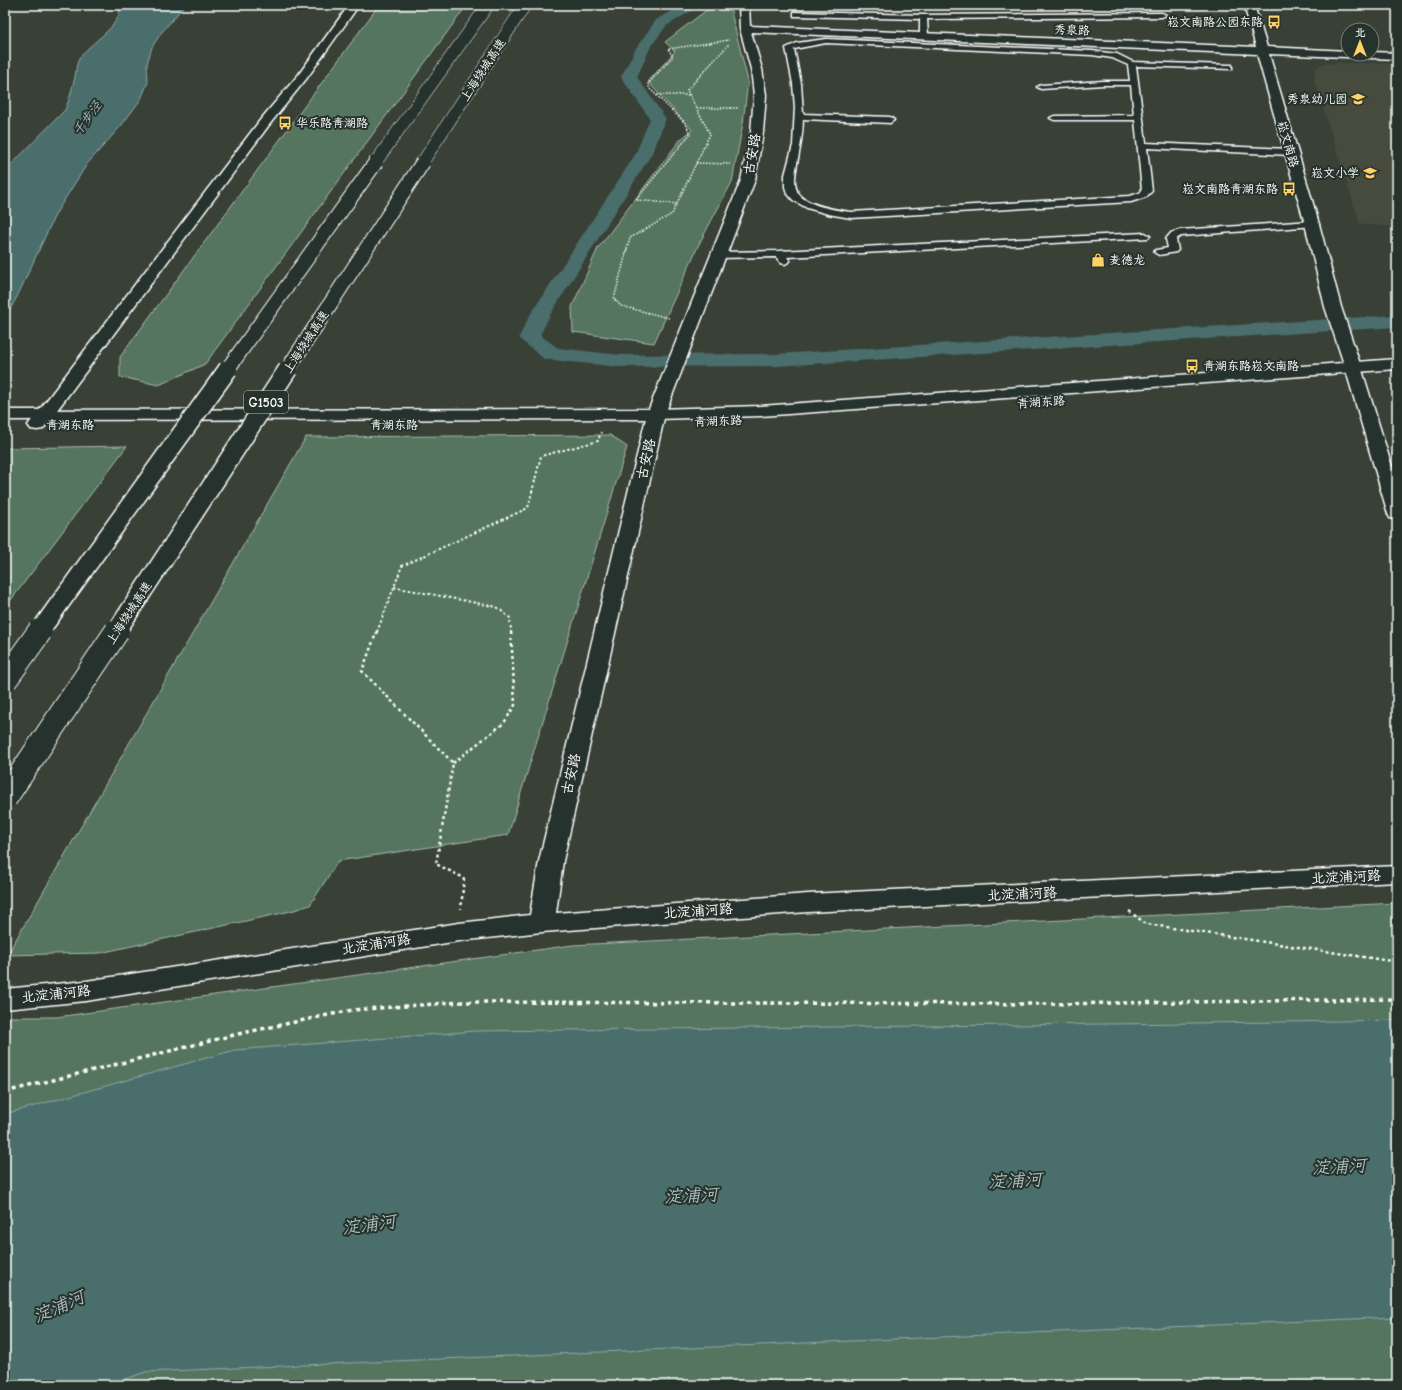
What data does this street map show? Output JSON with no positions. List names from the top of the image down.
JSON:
{
  "streets": {
    "main road": [
      "秀泉路",
      "上海绕城高速",
      "崧文南路",
      "古安路",
      "G1503",
      "青湖东路",
      "北淀浦河路"
    ]
  },
  "crossings": [
    ["秀泉路", "崧文南路"],
    ["秀泉路", "古安路"],
    ["崧文南路", "青湖东路"],
    ["古安路", "青湖东路"],
    ["古安路", "北淀浦河路"]
  ],
  "water": ["千步泾", "淀浦河"],
  "places": {
    "bus stop": [
      "崧文南路公园东路",
      "华乐路青湖路",
      "崧文南路青湖东路",
      "青湖东路崧文南路"
    ],
    "school or university": ["秀泉幼儿园", "崧文小学"],
    "shop": ["麦德龙"]
  },
  "north": "top"
}
